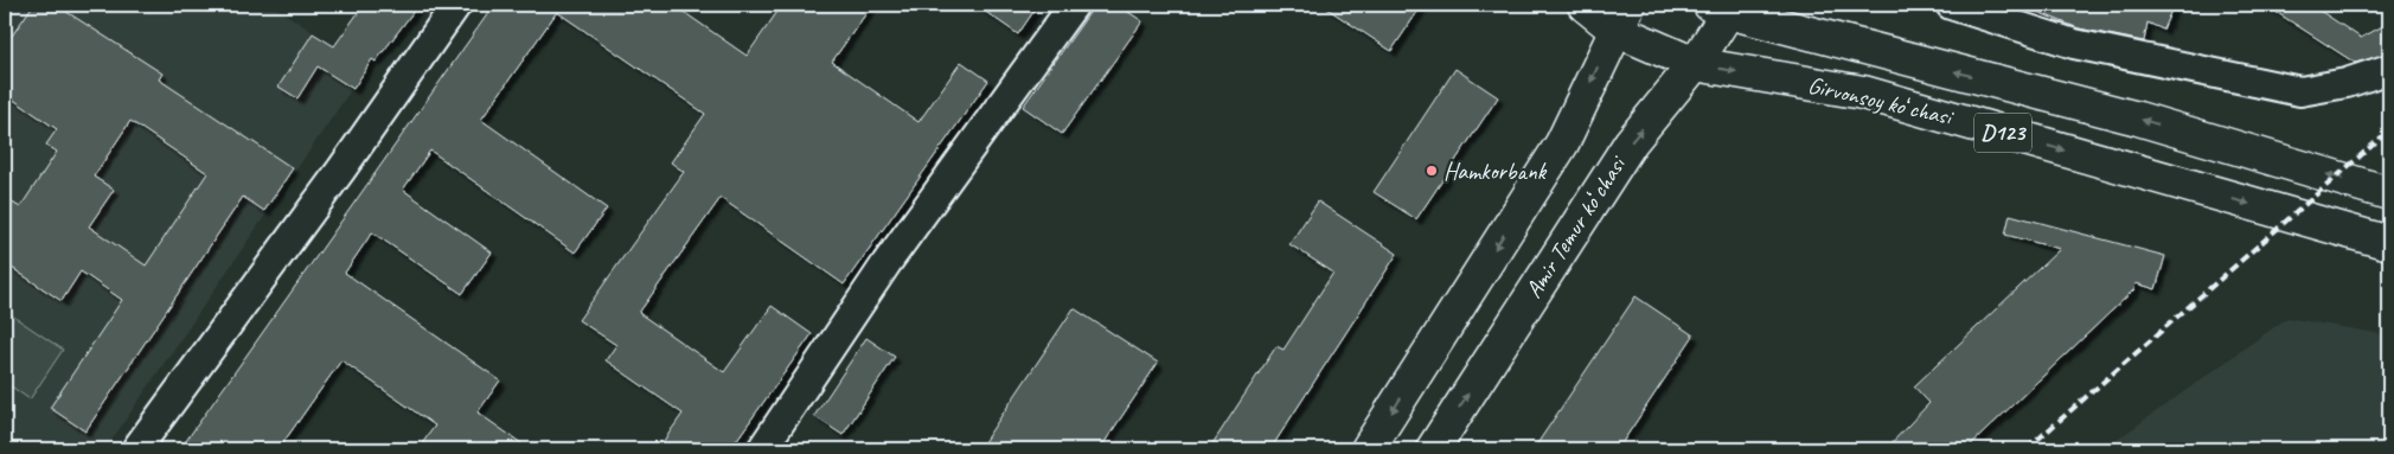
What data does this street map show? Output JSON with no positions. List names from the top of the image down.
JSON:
{
  "streets": {
    "main road": ["Girvonsoy koʻchasi", "D123", "Amir Temur koʻchasi"]
  },
  "crossings": [
    ["Girvonsoy koʻchasi", "Amir Temur koʻchasi"]
  ],
  "places": ["Hamkorbank"]
}
